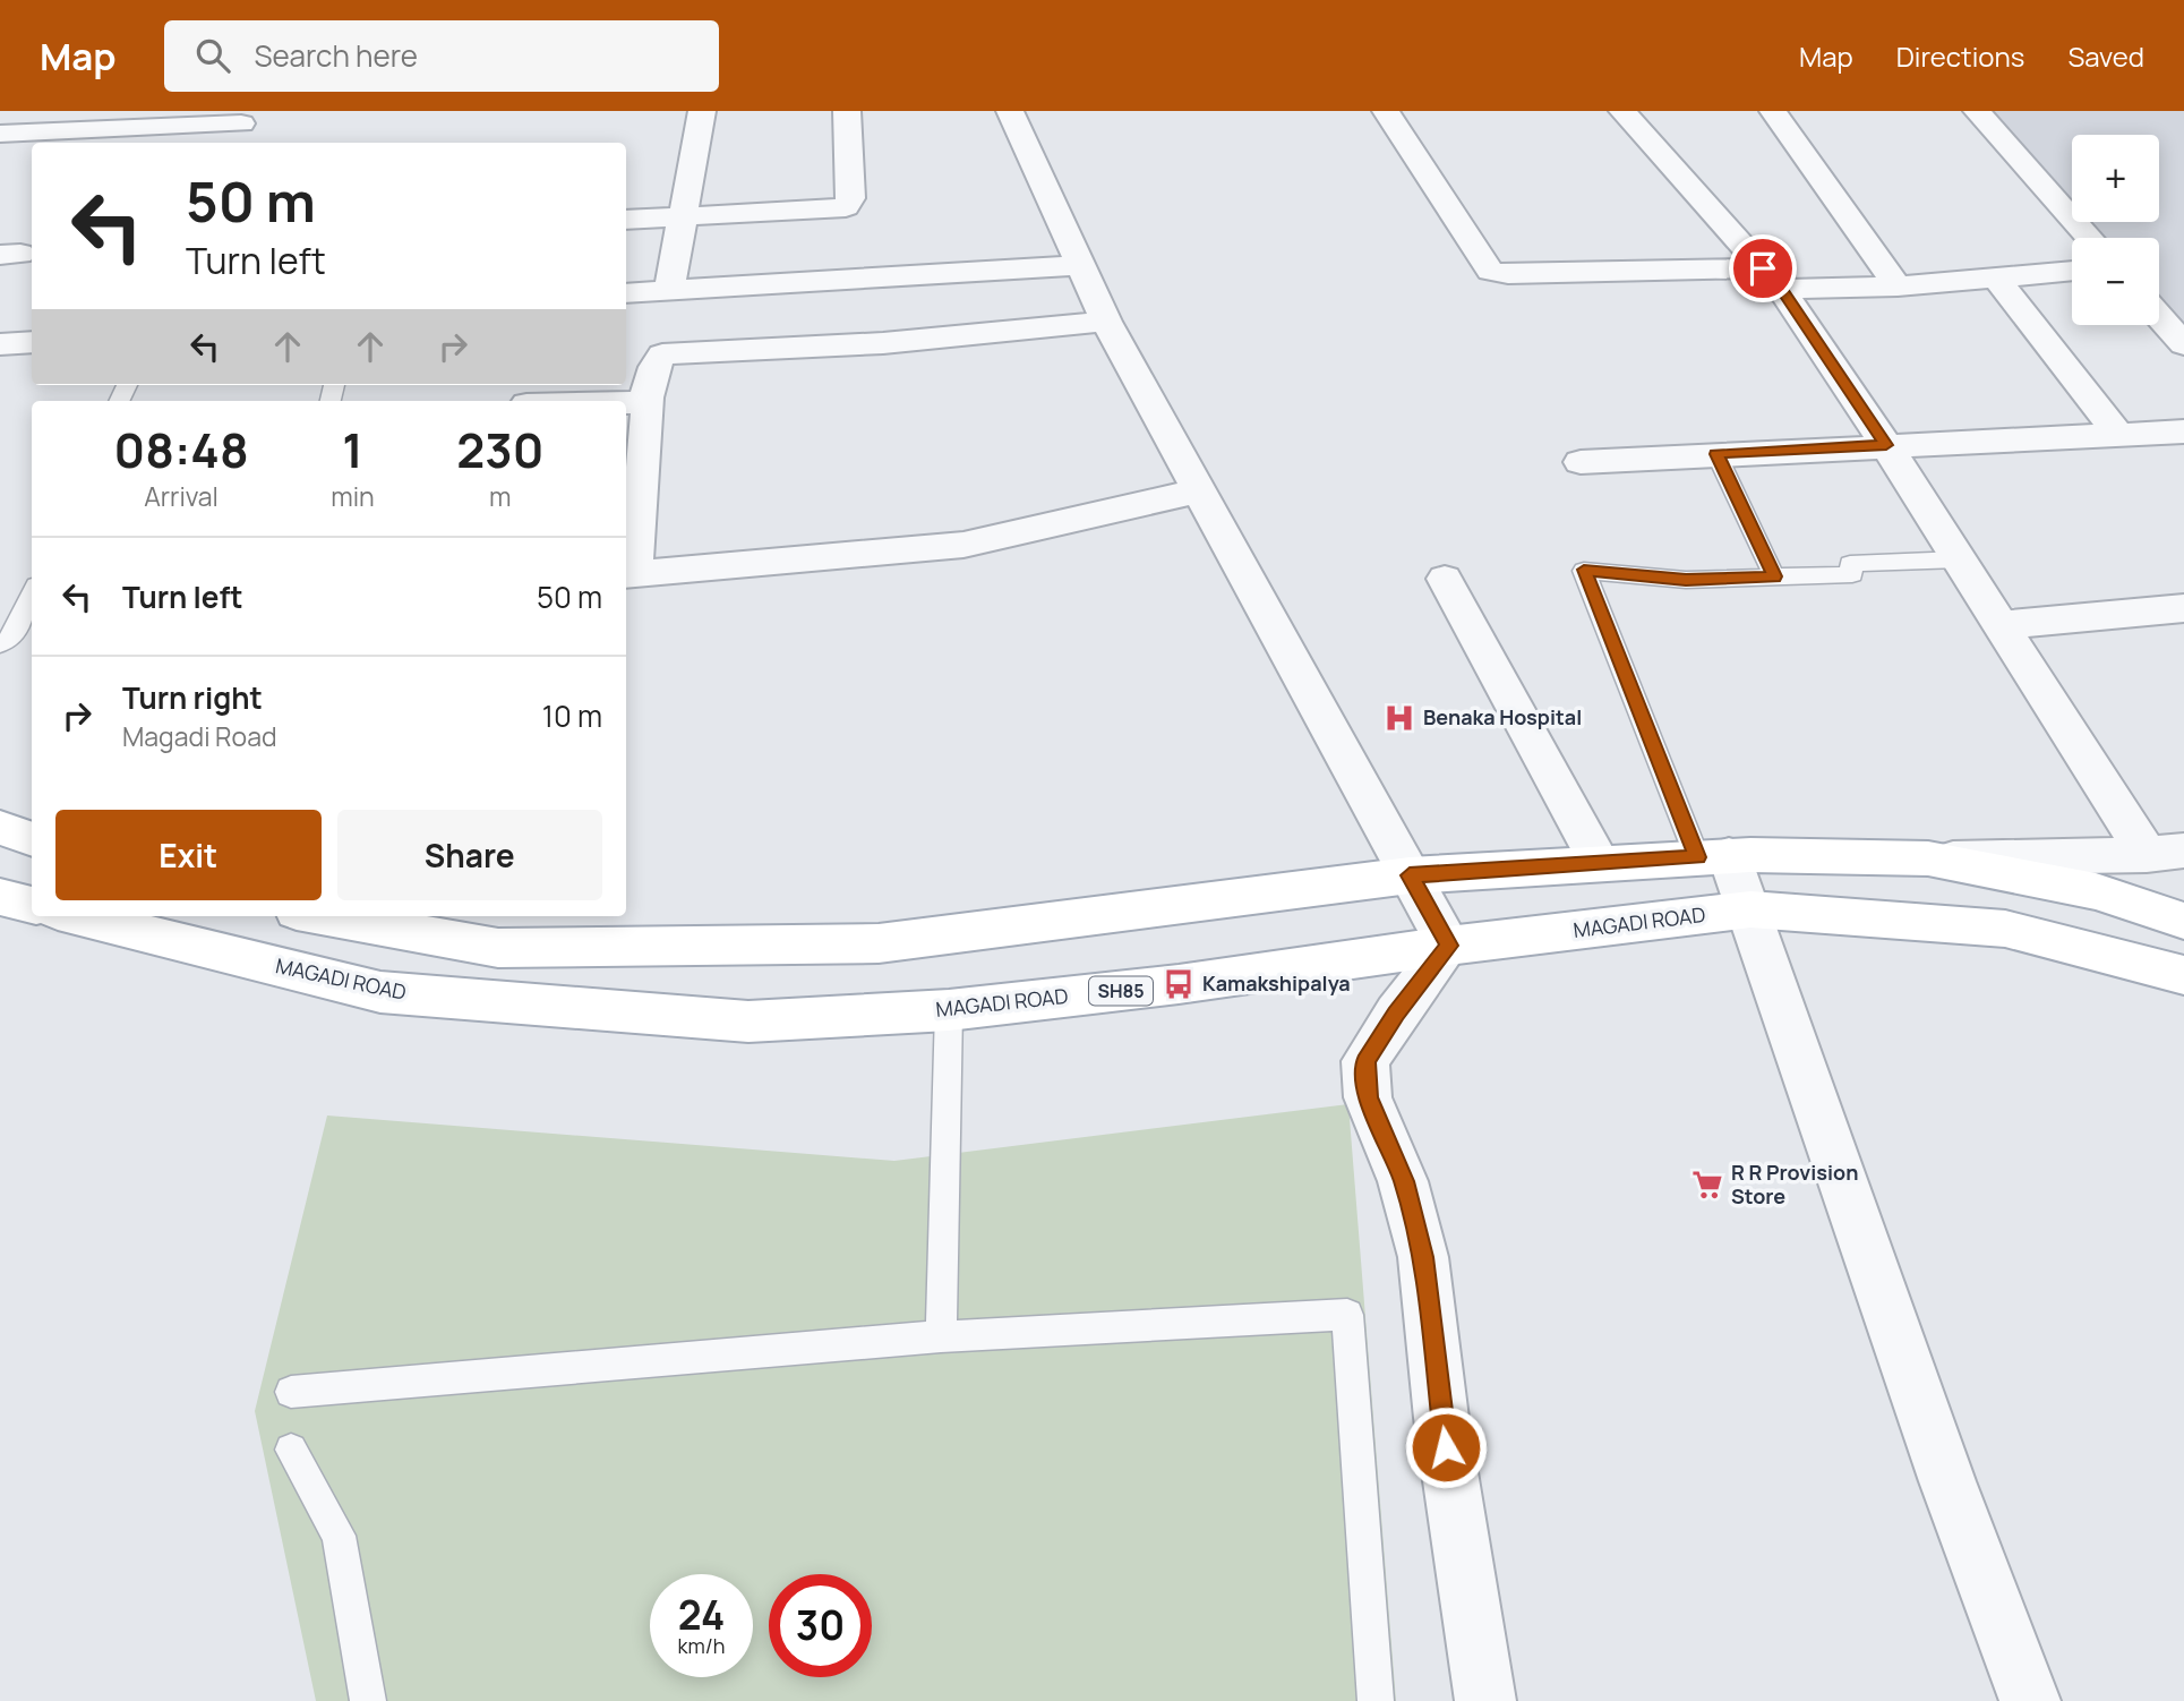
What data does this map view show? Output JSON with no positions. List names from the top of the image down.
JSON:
{
  "streets": {
    "main road": ["MAGADI ROAD", "SH85"]
  },
  "places": {
    "hospital": ["Benaka Hospital"],
    "bus stop": ["Kamakshipalya"],
    "supermarket": ["R R Provision Store"]
  },
  "page": {
    "header": "Map",
    "search": "Search here",
    "nav": ["Map", "Directions", "Saved"],
    "map_buttons": ["+", "−"],
    "turn": ["50 m", "Turn left"],
    "eta": [
      "08:48",
      "Arrival",
      "1",
      "min",
      "230",
      "m"
    ],
    "list": [
      {
        "name": "Turn left",
        "value": "50 m"
      },
      {
        "name": "Turn right",
        "note": "Magadi Road",
        "value": "10 m"
      }
    ],
    "buttons": ["Exit", "Share"],
    "speed": "24 km/h",
    "limit": "30"
  }
}
